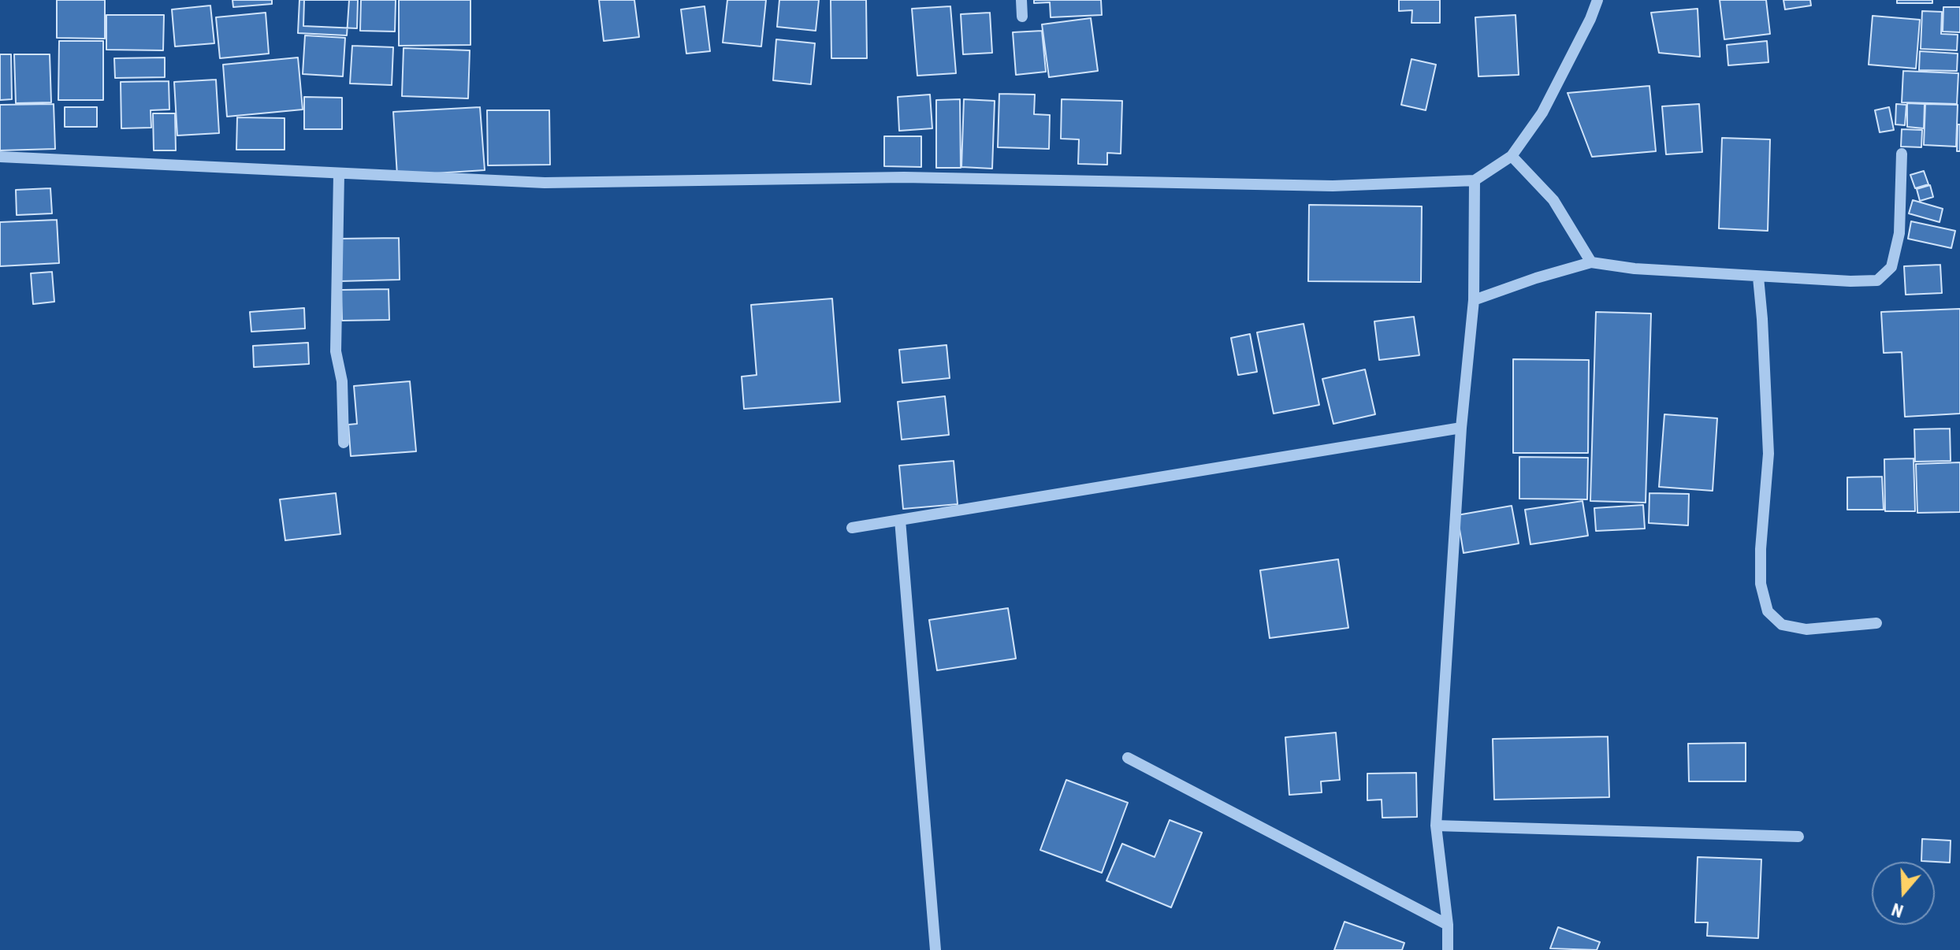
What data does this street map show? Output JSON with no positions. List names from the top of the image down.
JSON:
{
  "north": "bottom"
}
